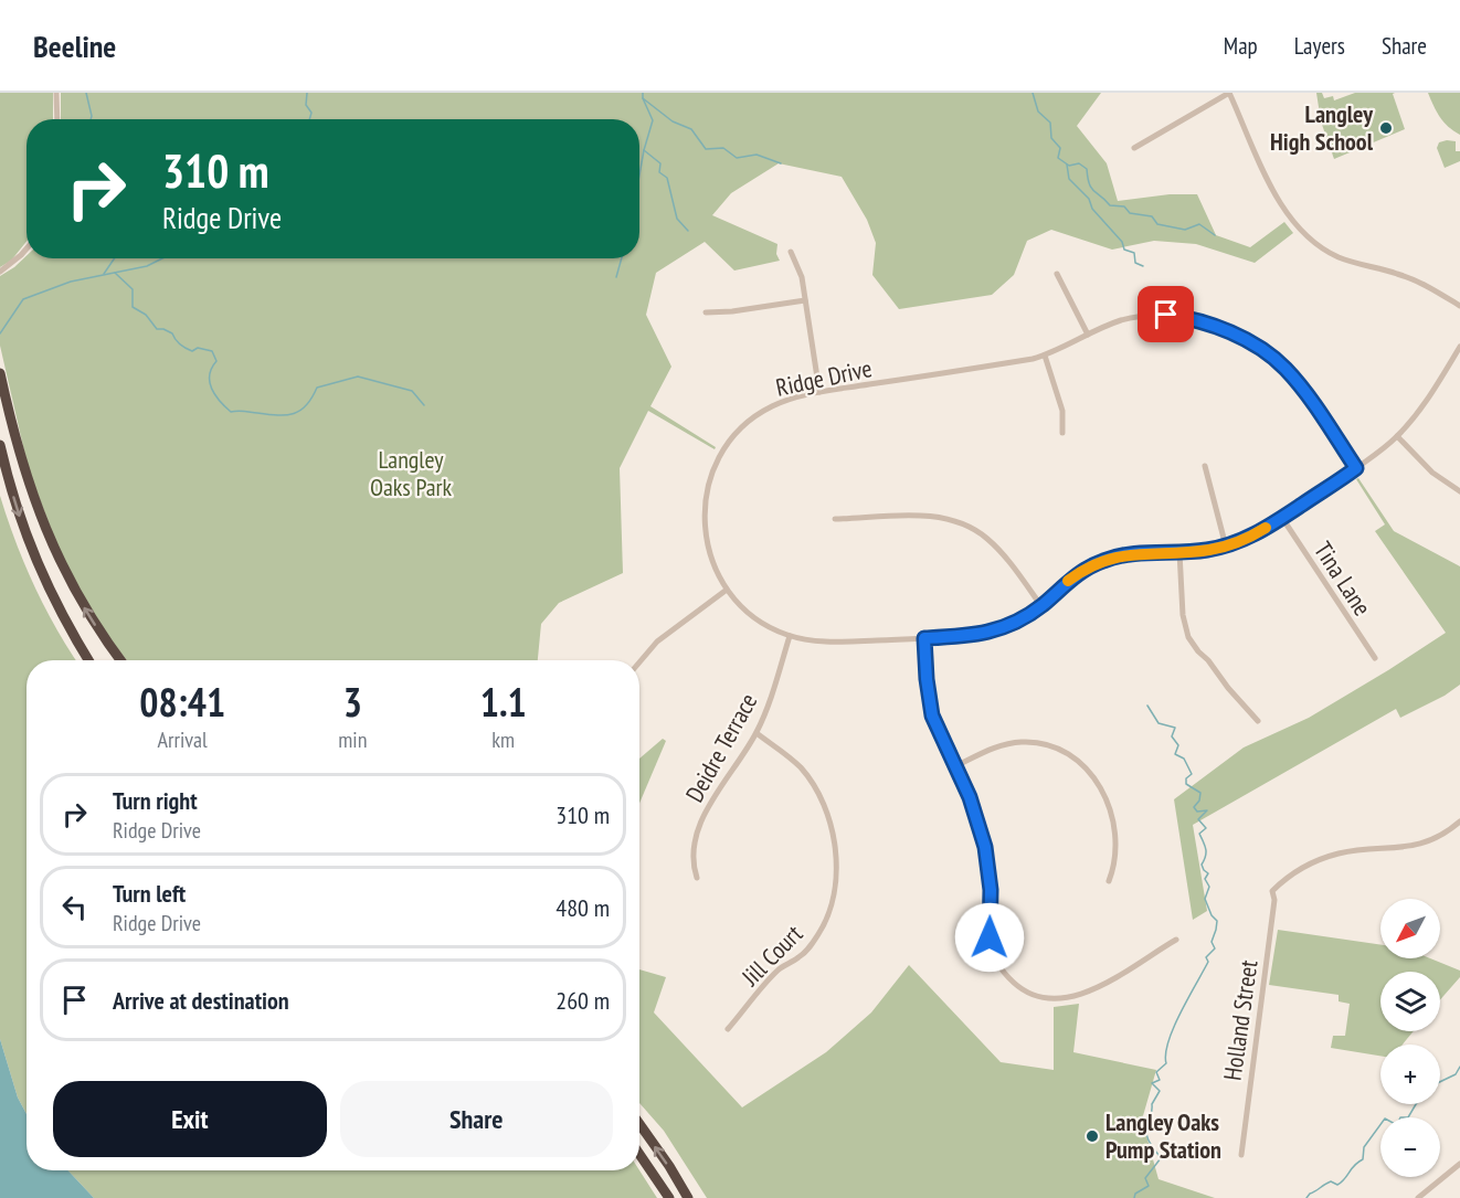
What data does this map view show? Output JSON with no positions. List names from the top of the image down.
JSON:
{
  "streets": {
    "street": [
      "Ridge Drive",
      "Tina Lane",
      "Deidre Terrace",
      "Jill Court",
      "Holland Street"
    ]
  },
  "crossings": [
    ["Ridge Drive", "Tina Lane"],
    ["Ridge Drive", "Deidre Terrace"],
    ["Deidre Terrace", "Jill Court"]
  ],
  "parks": ["Langley Oaks Park"],
  "places": ["Langley High School", "Langley Oaks Pump Station"],
  "north": "bottom left",
  "page": {
    "header": "Beeline",
    "nav": ["Map", "Layers", "Share"],
    "turn": ["310 m", "Ridge Drive"],
    "eta": [
      "08:41",
      "Arrival",
      "3",
      "min",
      "1.1",
      "km"
    ],
    "list": [
      {
        "name": "Turn right",
        "note": "Ridge Drive",
        "value": "310 m"
      },
      {
        "name": "Turn left",
        "note": "Ridge Drive",
        "value": "480 m"
      },
      {
        "name": "Arrive at destination",
        "value": "260 m"
      }
    ],
    "map_buttons": ["+", "−"],
    "buttons": ["Exit", "Share"]
  }
}
